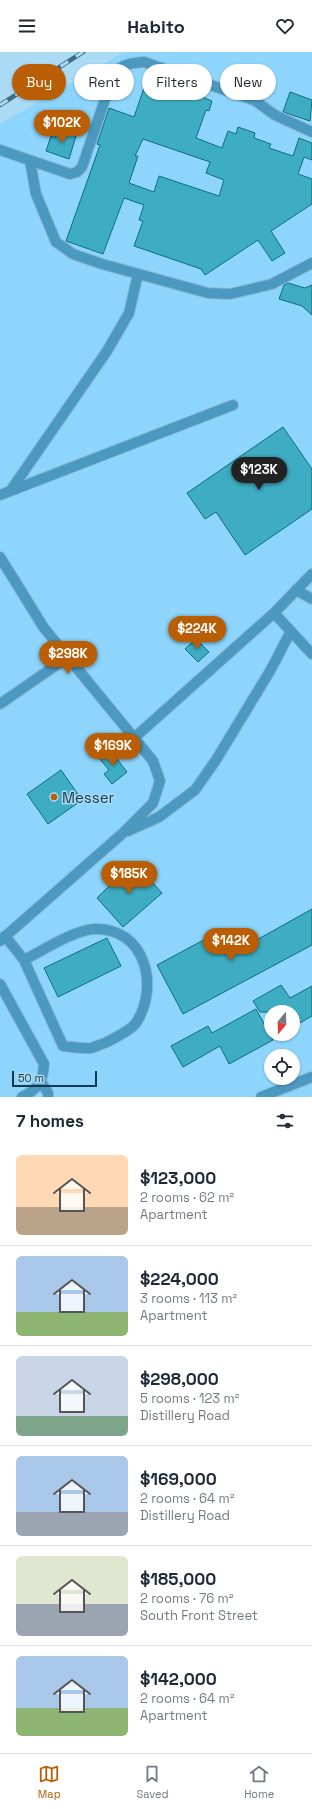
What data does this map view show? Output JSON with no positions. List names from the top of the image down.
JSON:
{
  "places": ["Messer"],
  "scale_bar": "50 m",
  "north": "bottom",
  "page": {
    "header": "Habito",
    "chip": [
      "Buy",
      "Rent",
      "Filters",
      "New"
    ],
    "price": [
      "$102K",
      "$123K",
      "$224K",
      "$298K",
      "$169K",
      "$185K",
      "$142K"
    ],
    "scale": "50 m",
    "heading": "7 homes",
    "list": [
      {
        "name": "$123,000",
        "note": "2 rooms · 62 m² · Apartment"
      },
      {
        "name": "$224,000",
        "note": "3 rooms · 113 m² · Apartment"
      },
      {
        "name": "$298,000",
        "note": "5 rooms · 123 m² · Distillery Road"
      },
      {
        "name": "$169,000",
        "note": "2 rooms · 64 m² · Distillery Road"
      },
      {
        "name": "$185,000",
        "note": "2 rooms · 76 m² · South Front Street"
      },
      {
        "name": "$142,000",
        "note": "2 rooms · 64 m² · Apartment"
      }
    ],
    "tabs": ["Map", "Saved", "Home"]
  }
}
